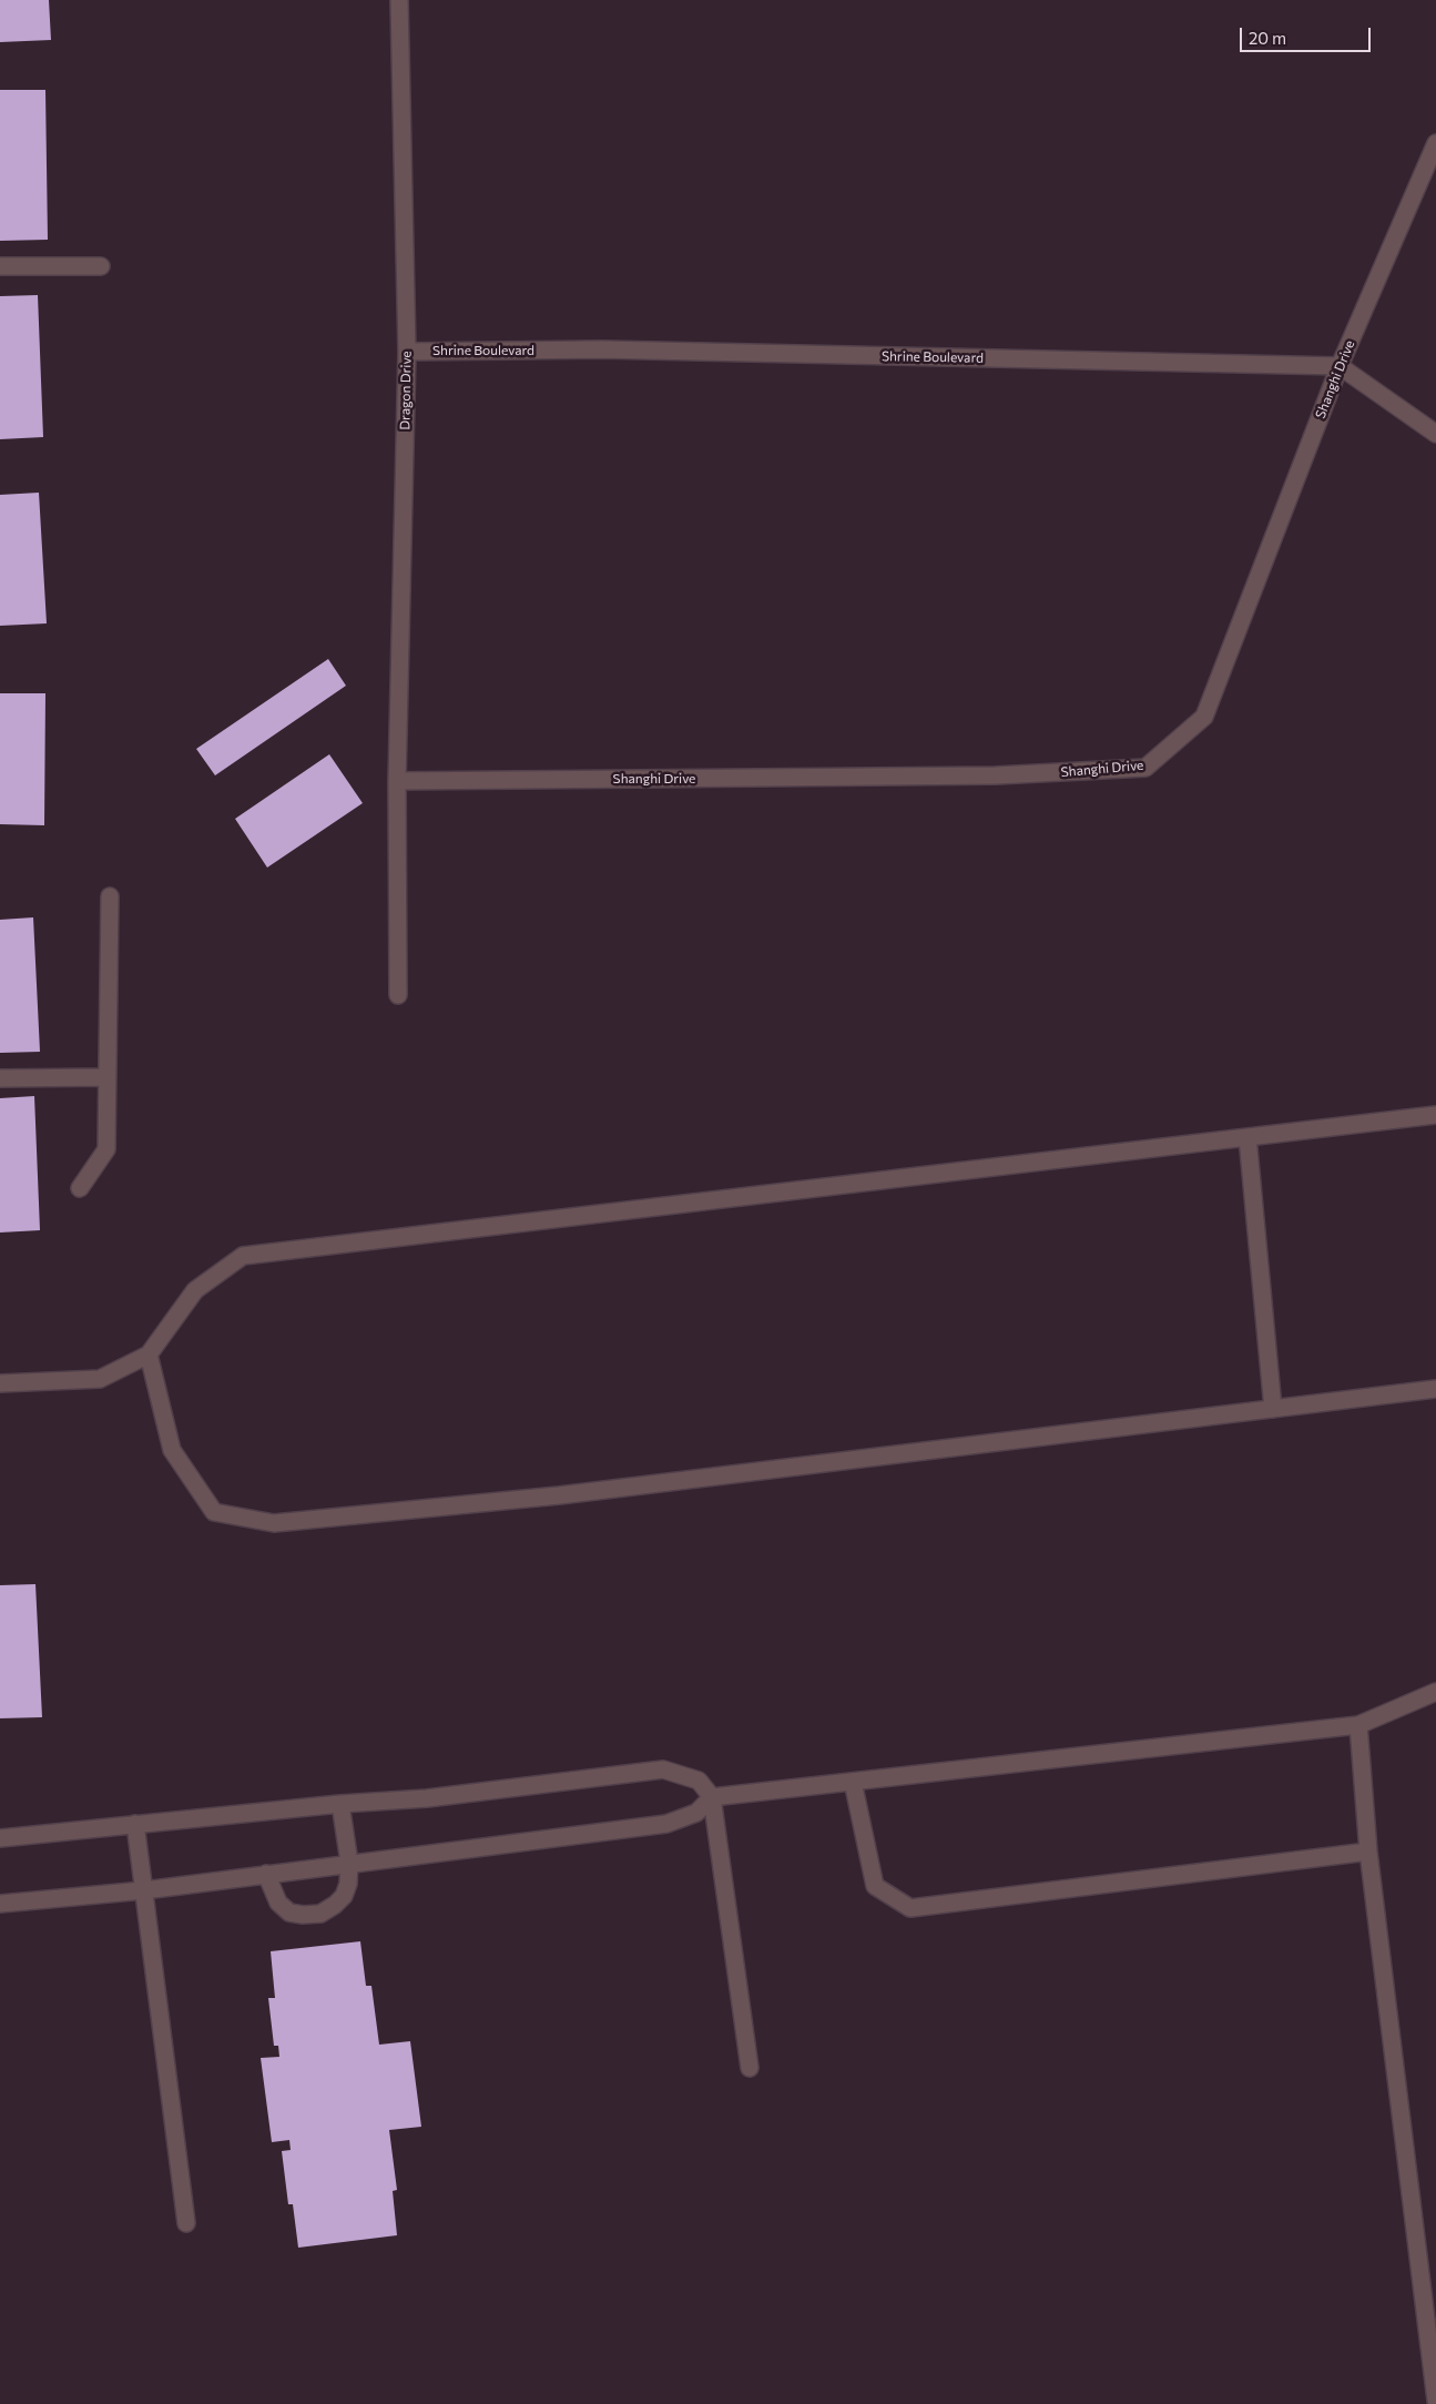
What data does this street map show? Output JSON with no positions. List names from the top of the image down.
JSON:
{
  "streets": {
    "street": ["Shrine Boulevard", "Shanghi Drive", "Dragon Drive"]
  },
  "crossings": [
    ["Shrine Boulevard", "Shanghi Drive"],
    ["Shrine Boulevard", "Dragon Drive"],
    ["Shanghi Drive", "Dragon Drive"]
  ],
  "scale_bar": "20 m"
}
